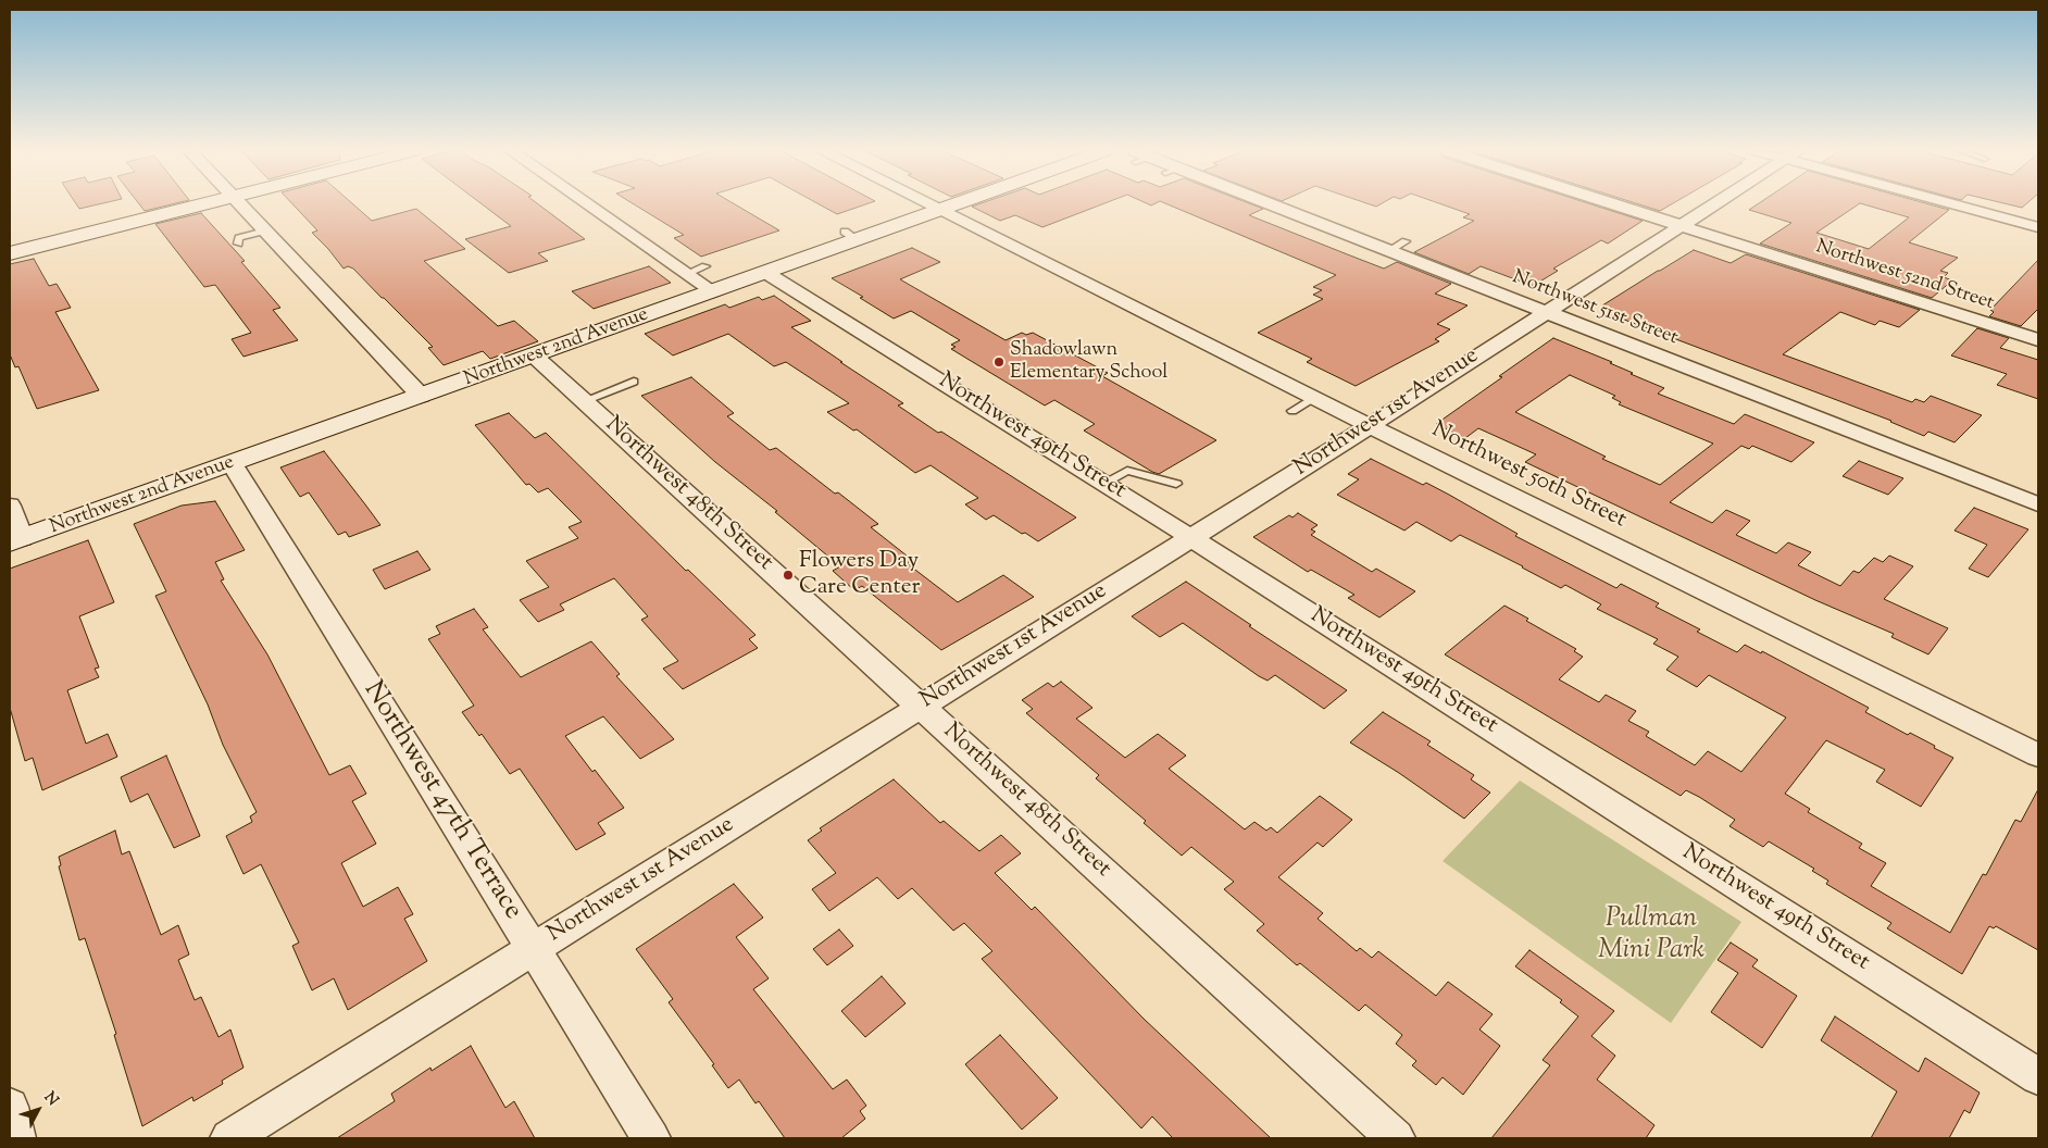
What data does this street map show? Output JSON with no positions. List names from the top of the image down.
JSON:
{
  "streets": {
    "street": [
      "Northwest 52nd Street",
      "Northwest 51st Street",
      "Northwest 2nd Avenue",
      "Northwest 1st Avenue",
      "Northwest 49th Street",
      "Northwest 50th Street",
      "Northwest 48th Street",
      "Northwest 47th Terrace"
    ]
  },
  "crossings": [
    ["Northwest 52nd Street", "Northwest 1st Avenue"],
    ["Northwest 51st Street", "Northwest 1st Avenue"],
    ["Northwest 2nd Avenue", "Northwest 49th Street"],
    ["Northwest 2nd Avenue", "Northwest 50th Street"],
    ["Northwest 2nd Avenue", "Northwest 48th Street"],
    ["Northwest 2nd Avenue", "Northwest 47th Terrace"],
    ["Northwest 1st Avenue", "Northwest 49th Street"],
    ["Northwest 1st Avenue", "Northwest 50th Street"],
    ["Northwest 1st Avenue", "Northwest 48th Street"],
    ["Northwest 1st Avenue", "Northwest 47th Terrace"]
  ],
  "parks": ["Pullman Mini Park"],
  "places": ["Shadowlawn Elementary School", "Flowers Day Care Center"],
  "north": "top right"
}
